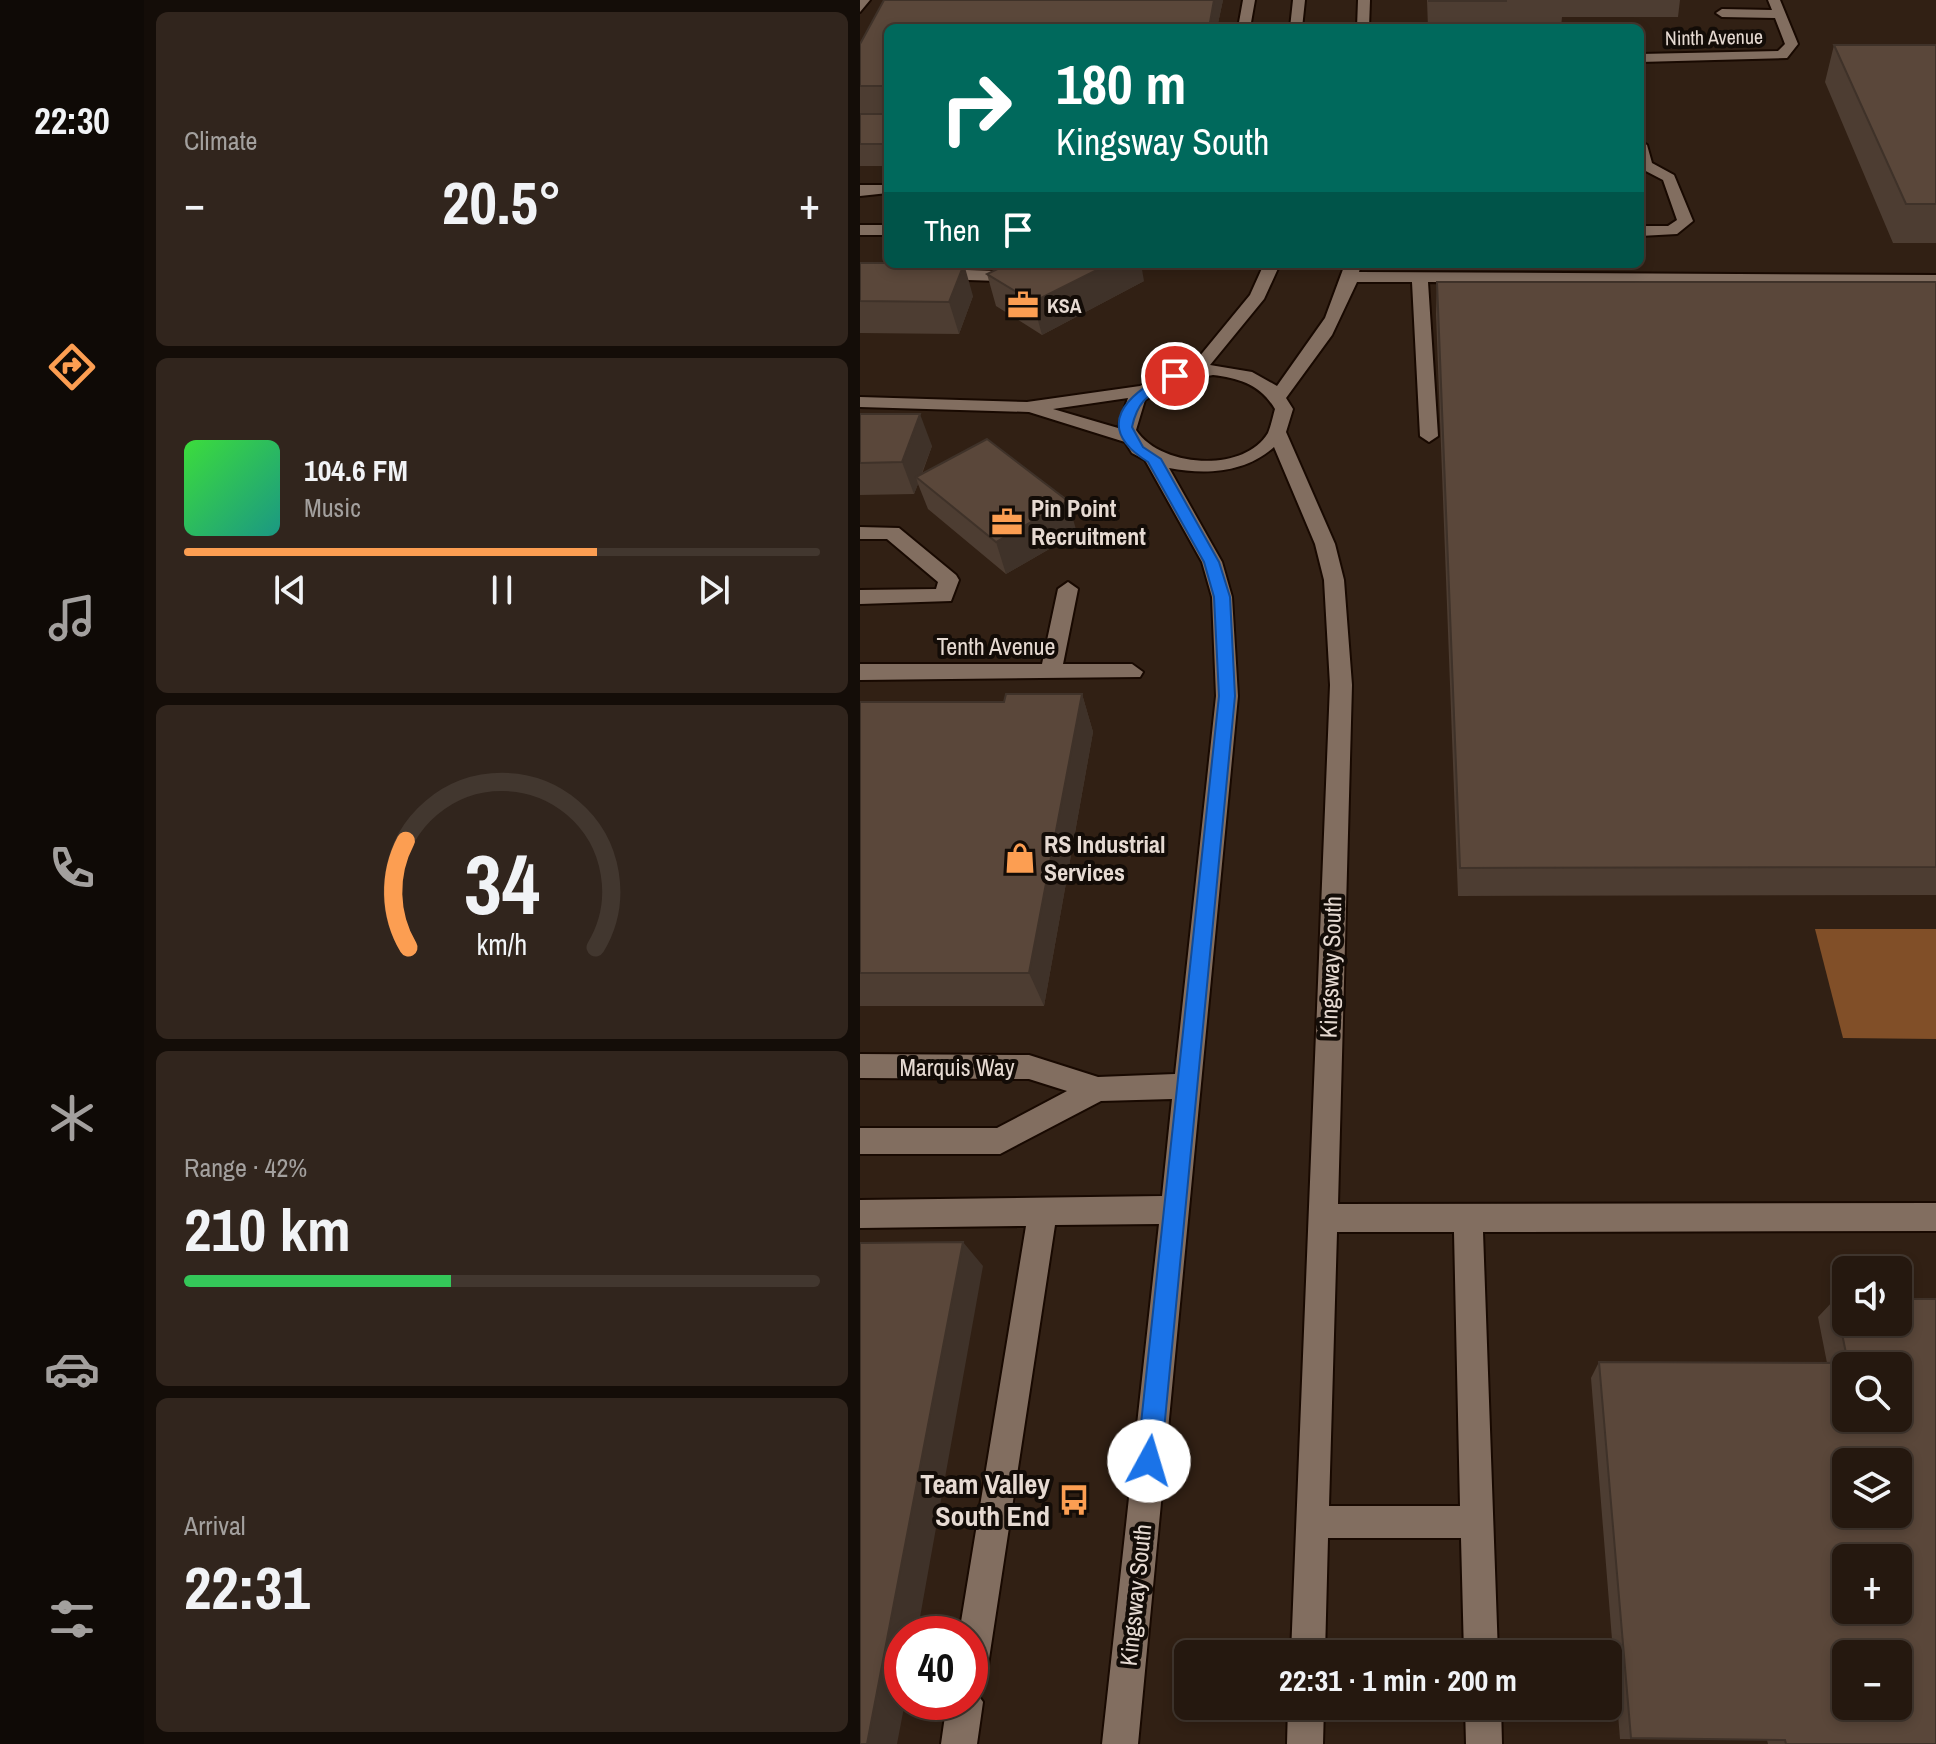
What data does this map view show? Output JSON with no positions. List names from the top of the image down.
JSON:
{
  "streets": {
    "street": [
      "Ninth Avenue",
      "Tenth Avenue",
      "Kingsway South",
      "Marquis Way"
    ]
  },
  "places": {
    "office": ["KSA", "Pin Point Recruitment"],
    "shop": ["RS Industrial Services"],
    "bus stop": ["Team Valley South End"]
  },
  "page": {
    "tabs": "22:30",
    "tile": [
      "Climate",
      ["Range · 42%", "210 km"],
      ["Arrival", "22:31"]
    ],
    "turn": ["180 m", "Kingsway South"],
    "heat": ["−", "20.5°", "+"],
    "then": "Then",
    "song": ["104.6 FM", "Music"],
    "map_buttons": ["+", "−"],
    "limit": "40",
    "trip": "22:31 · 1 min · 200 m",
    "gauge": ["34", "km/h"]
  }
}
